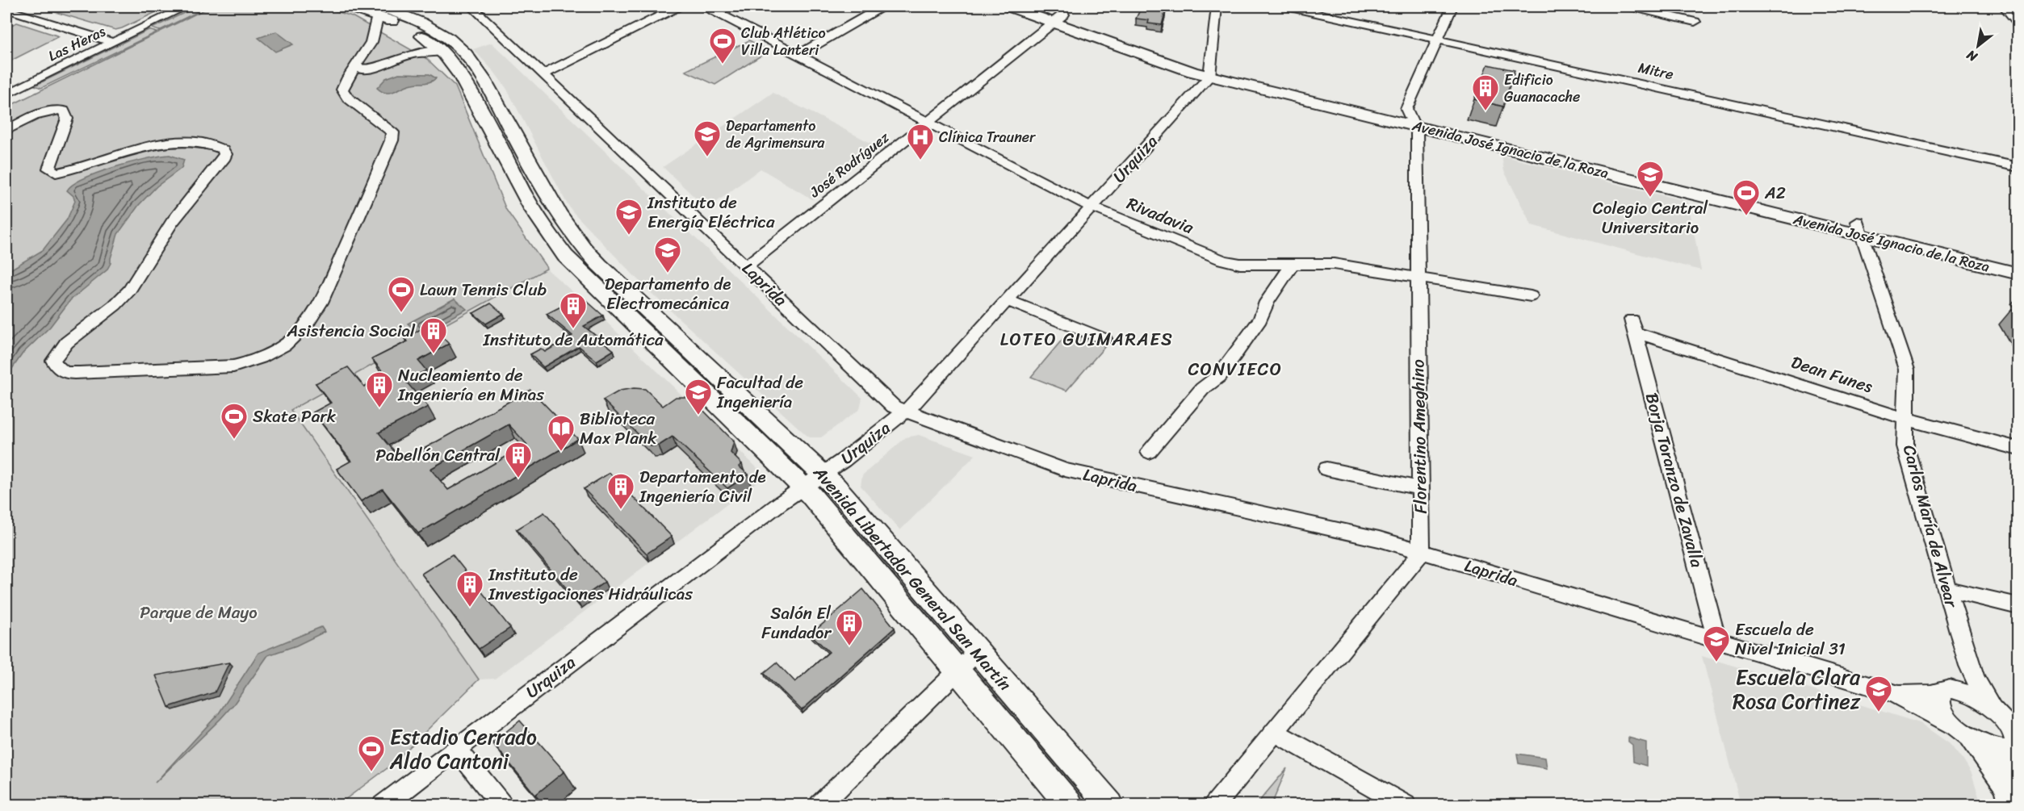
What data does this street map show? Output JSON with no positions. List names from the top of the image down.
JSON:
{
  "streets": {
    "main road": ["Avenida José Ignacio de la Roza", "Avenida Libertador General San Martín"],
    "street": [
      "Las Heras",
      "Mitre",
      "Urquiza",
      "José Rodríguez",
      "Rivadavia",
      "Laprida",
      "Dean Funes",
      "Florentino Ameghino",
      "Borja Toranzo de Zavalla",
      "Carlos María de Alvear"
    ]
  },
  "crossings": [
    ["Mitre", "Florentino Ameghino"],
    ["Avenida José Ignacio de la Roza", "Urquiza"],
    ["Avenida José Ignacio de la Roza", "José Rodríguez"],
    ["Avenida José Ignacio de la Roza", "Florentino Ameghino"],
    ["Avenida José Ignacio de la Roza", "Carlos María de Alvear"],
    ["Urquiza", "Rivadavia"],
    ["Urquiza", "Laprida"],
    ["Urquiza", "Avenida Libertador General San Martín"],
    ["José Rodríguez", "Rivadavia"],
    ["José Rodríguez", "Laprida"],
    ["Rivadavia", "Florentino Ameghino"],
    ["Laprida", "Florentino Ameghino"],
    ["Laprida", "Borja Toranzo de Zavalla"],
    ["Laprida", "Carlos María de Alvear"],
    ["Dean Funes", "Borja Toranzo de Zavalla"],
    ["Dean Funes", "Carlos María de Alvear"]
  ],
  "districts": ["LOTEO GUIMARAES", "CONVIECO"],
  "parks": ["Parque de Mayo"],
  "places": {
    "sports": [
      "Club Atlético Villa Lanteri",
      "A2",
      "Lawn Tennis Club",
      "Skate Park",
      "Estadio Cerrado Aldo Cantoni"
    ],
    "building": [
      "Edificio Guanacache",
      "Instituto de Automática",
      "Asistencia Social",
      "Nucleamiento de Ingeniería en Minas",
      "Pabellón Central",
      "Departamento de Ingeniería Civil",
      "Instituto de Investigaciones Hidráulicas",
      "Salón El Fundador"
    ],
    "school or university": [
      "Departamento de Agrimensura",
      "Colegio Central Universitario",
      "Instituto de Energía Eléctrica",
      "Departamento de Electromecánica",
      "Facultad de Ingeniería",
      "Escuela de Nivel Inicial 31",
      "Escuela Clara Rosa Cortinez"
    ],
    "hospital": ["Clínica Trauner"],
    "library": ["Biblioteca Max Plank"]
  },
  "north": "bottom left"
}
